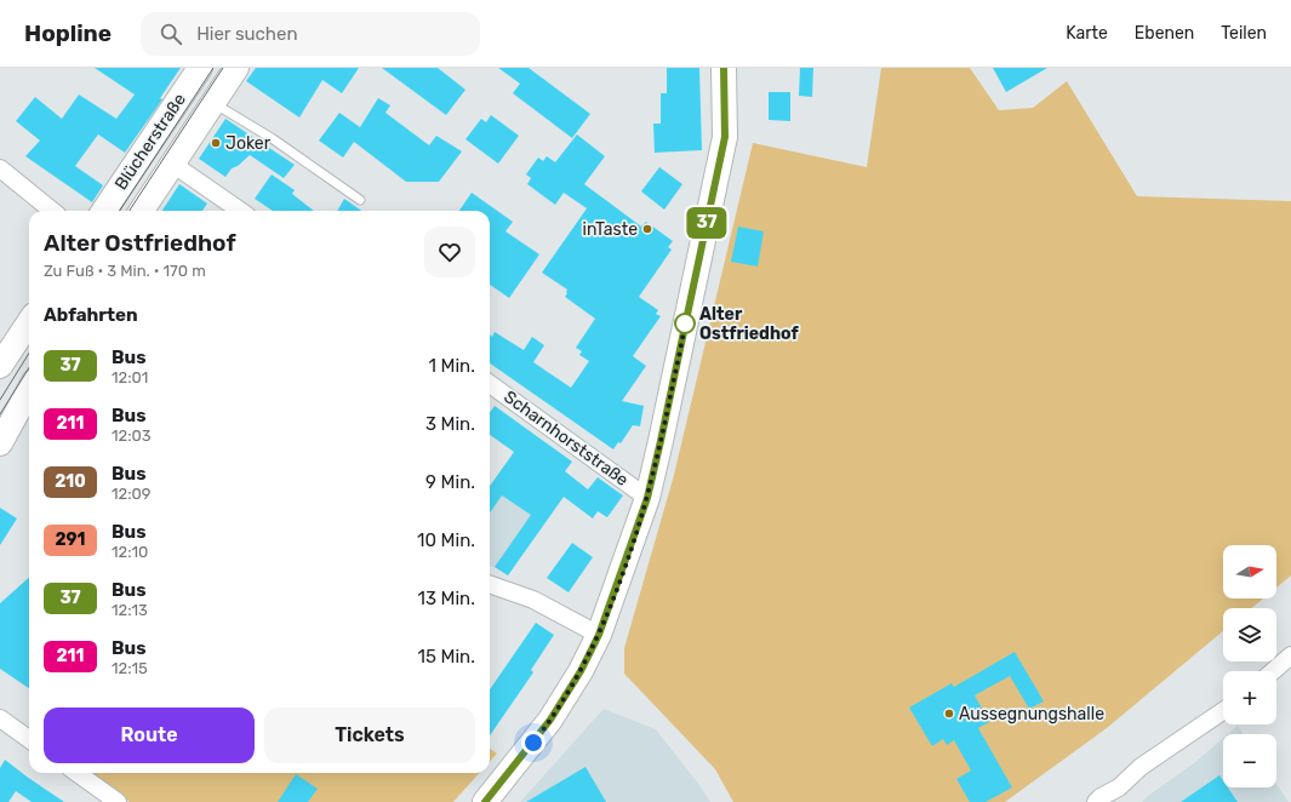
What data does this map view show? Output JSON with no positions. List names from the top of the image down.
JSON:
{
  "streets": {
    "street": ["Blücherstraße", "Scharnhorststraße"]
  },
  "places": [
    "Joker",
    "inTaste",
    "Alter Ostfriedhof",
    "Aussegnungshalle"
  ],
  "lines": ["bus line 37"],
  "north": "right",
  "page": {
    "header": "Hopline",
    "search": "Hier suchen",
    "nav": ["Karte", "Ebenen", "Teilen"],
    "on_map": "37",
    "heading": [
      ["Alter Ostfriedhof", "Zu Fuß · 3 Min. · 170 m"],
      "Abfahrten"
    ],
    "list": [
      {
        "mark": "37",
        "name": "Bus",
        "note": "12:01",
        "value": "1 Min."
      },
      {
        "mark": "211",
        "name": "Bus",
        "note": "12:03",
        "value": "3 Min."
      },
      {
        "mark": "210",
        "name": "Bus",
        "note": "12:09",
        "value": "9 Min."
      },
      {
        "mark": "291",
        "name": "Bus",
        "note": "12:10",
        "value": "10 Min."
      },
      {
        "mark": "37",
        "name": "Bus",
        "note": "12:13",
        "value": "13 Min."
      },
      {
        "mark": "211",
        "name": "Bus",
        "note": "12:15",
        "value": "15 Min."
      }
    ],
    "map_buttons": ["+", "−"],
    "buttons": ["Route", "Tickets"]
  }
}
